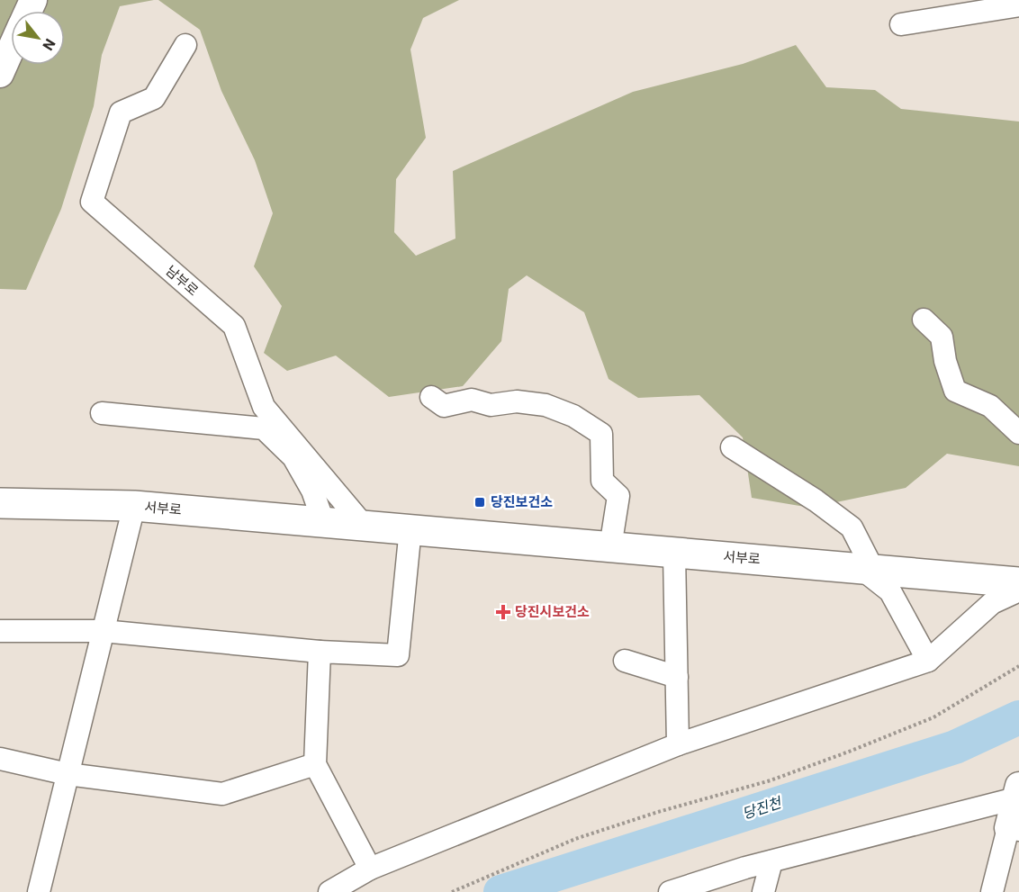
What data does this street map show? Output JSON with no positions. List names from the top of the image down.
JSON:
{
  "streets": {
    "main road": ["서부로"],
    "street": ["남부로"]
  },
  "crossings": [
    ["남부로", "서부로"]
  ],
  "water": ["당진천"],
  "places": {
    "transit": ["당진보건소"],
    "health": ["당진시보건소"]
  },
  "north": "bottom right"
}
